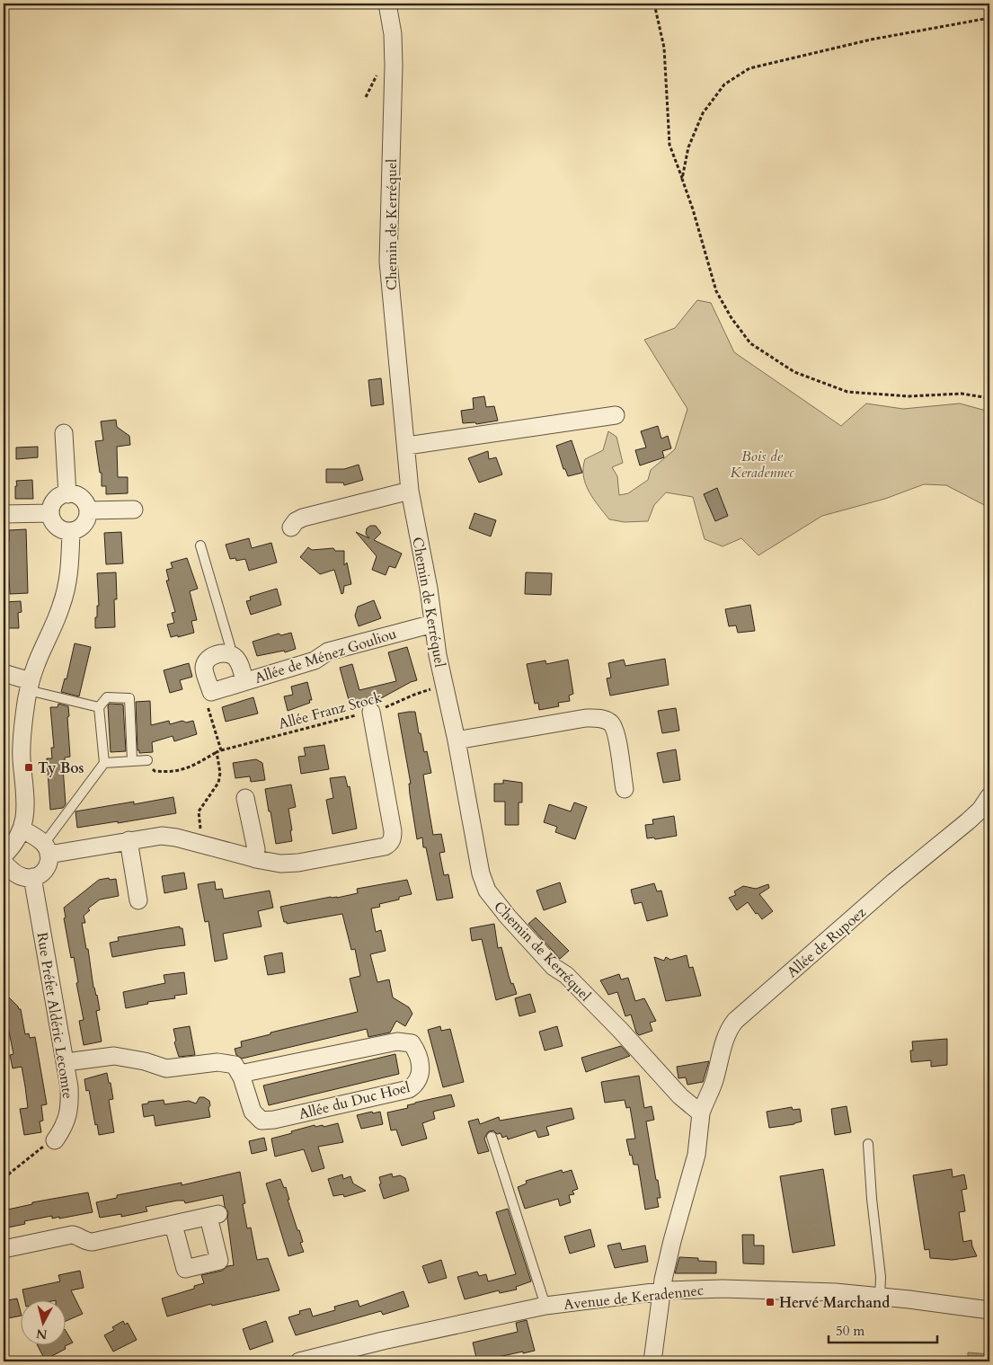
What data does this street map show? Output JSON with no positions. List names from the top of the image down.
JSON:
{
  "streets": {
    "street": [
      "Chemin de Kerréquel",
      "Allée de Ménez Gouliou",
      "Allée de Rupoez",
      "Rue Préfet Aldéric Lecomte",
      "Allée du Duc Hoel",
      "Avenue de Keradennec"
    ],
    "path": ["Allée Franz Stock"]
  },
  "crossings": [
    ["Chemin de Kerréquel", "Allée de Ménez Gouliou"],
    ["Chemin de Kerréquel", "Allée Franz Stock"],
    ["Chemin de Kerréquel", "Allée de Rupoez"]
  ],
  "parks": ["Bois de Keradennec"],
  "places": {
    "transit": ["Ty Bos", "Hervé Marchand"]
  },
  "scale_bar": "50 m",
  "north": "bottom"
}
